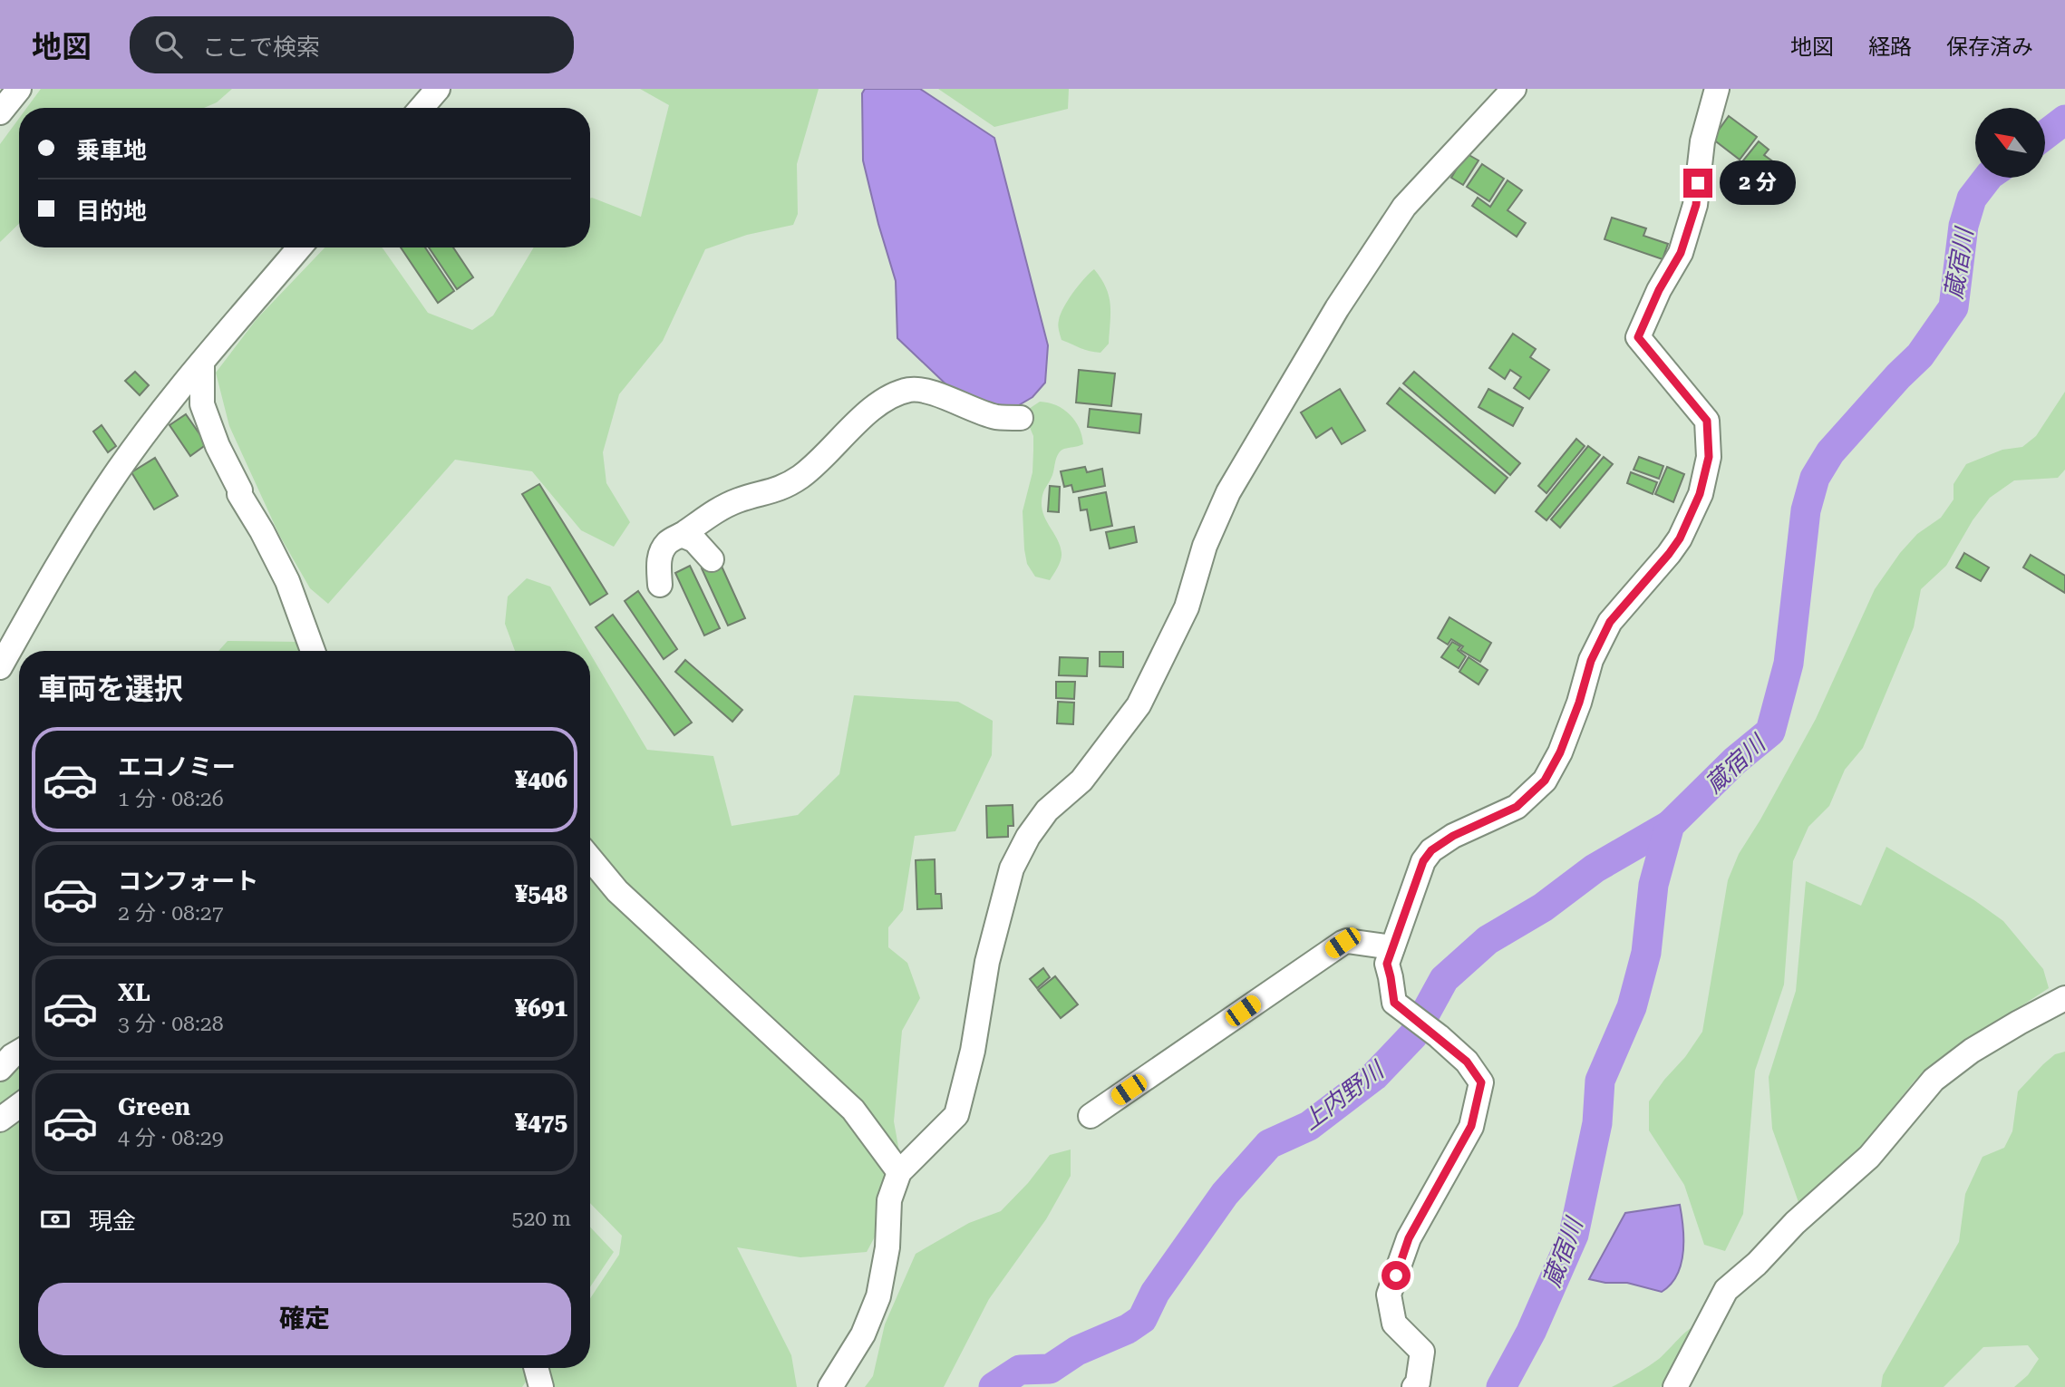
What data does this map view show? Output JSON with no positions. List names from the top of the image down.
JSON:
{
  "water": ["蔵宿川", "上内野川"],
  "north": "top left",
  "page": {
    "header": "地図",
    "search": "ここで検索",
    "nav": ["地図", "経路", "保存済み"],
    "banner": ["乗車地", "目的地"],
    "bubble": "2 分",
    "heading": "車両を選択",
    "list": [
      {
        "name": "エコノミー",
        "note": "1 分 · 08:26",
        "value": "¥406"
      },
      {
        "name": "コンフォート",
        "note": "2 分 · 08:27",
        "value": "¥548"
      },
      {
        "name": "XL",
        "note": "3 分 · 08:28",
        "value": "¥691"
      },
      {
        "name": "Green",
        "note": "4 分 · 08:29",
        "value": "¥475"
      }
    ],
    "pay": ["現金", "520 m"],
    "buttons": "確定"
  }
}
